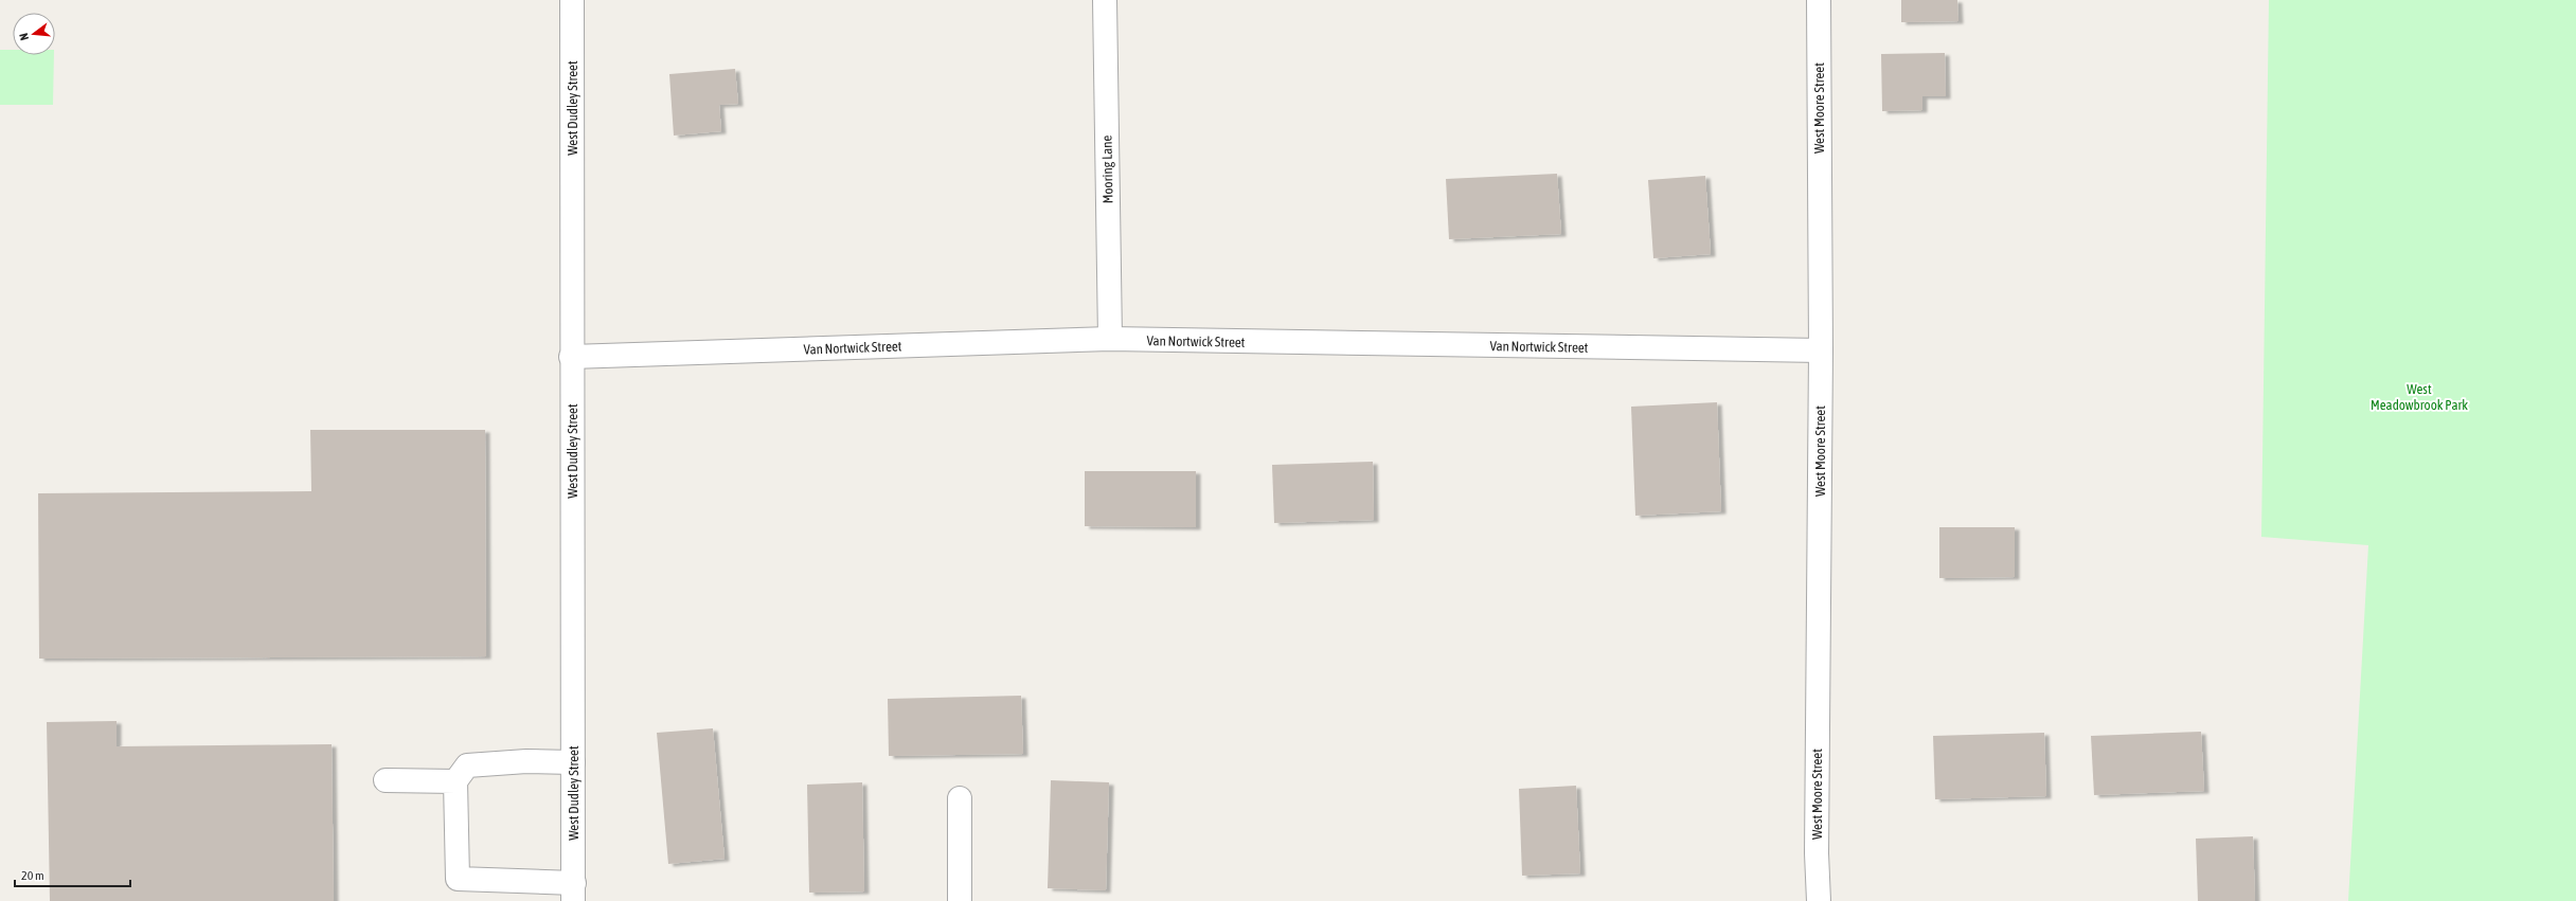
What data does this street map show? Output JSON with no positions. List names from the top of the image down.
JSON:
{
  "streets": {
    "street": [
      "West Dudley Street",
      "West Moore Street",
      "Mooring Lane",
      "Van Nortwick Street"
    ]
  },
  "crossings": [
    ["West Dudley Street", "Van Nortwick Street"],
    ["West Moore Street", "Van Nortwick Street"],
    ["Mooring Lane", "Van Nortwick Street"]
  ],
  "parks": ["West Meadowbrook Park"],
  "scale_bar": "20 m",
  "north": "left"
}
